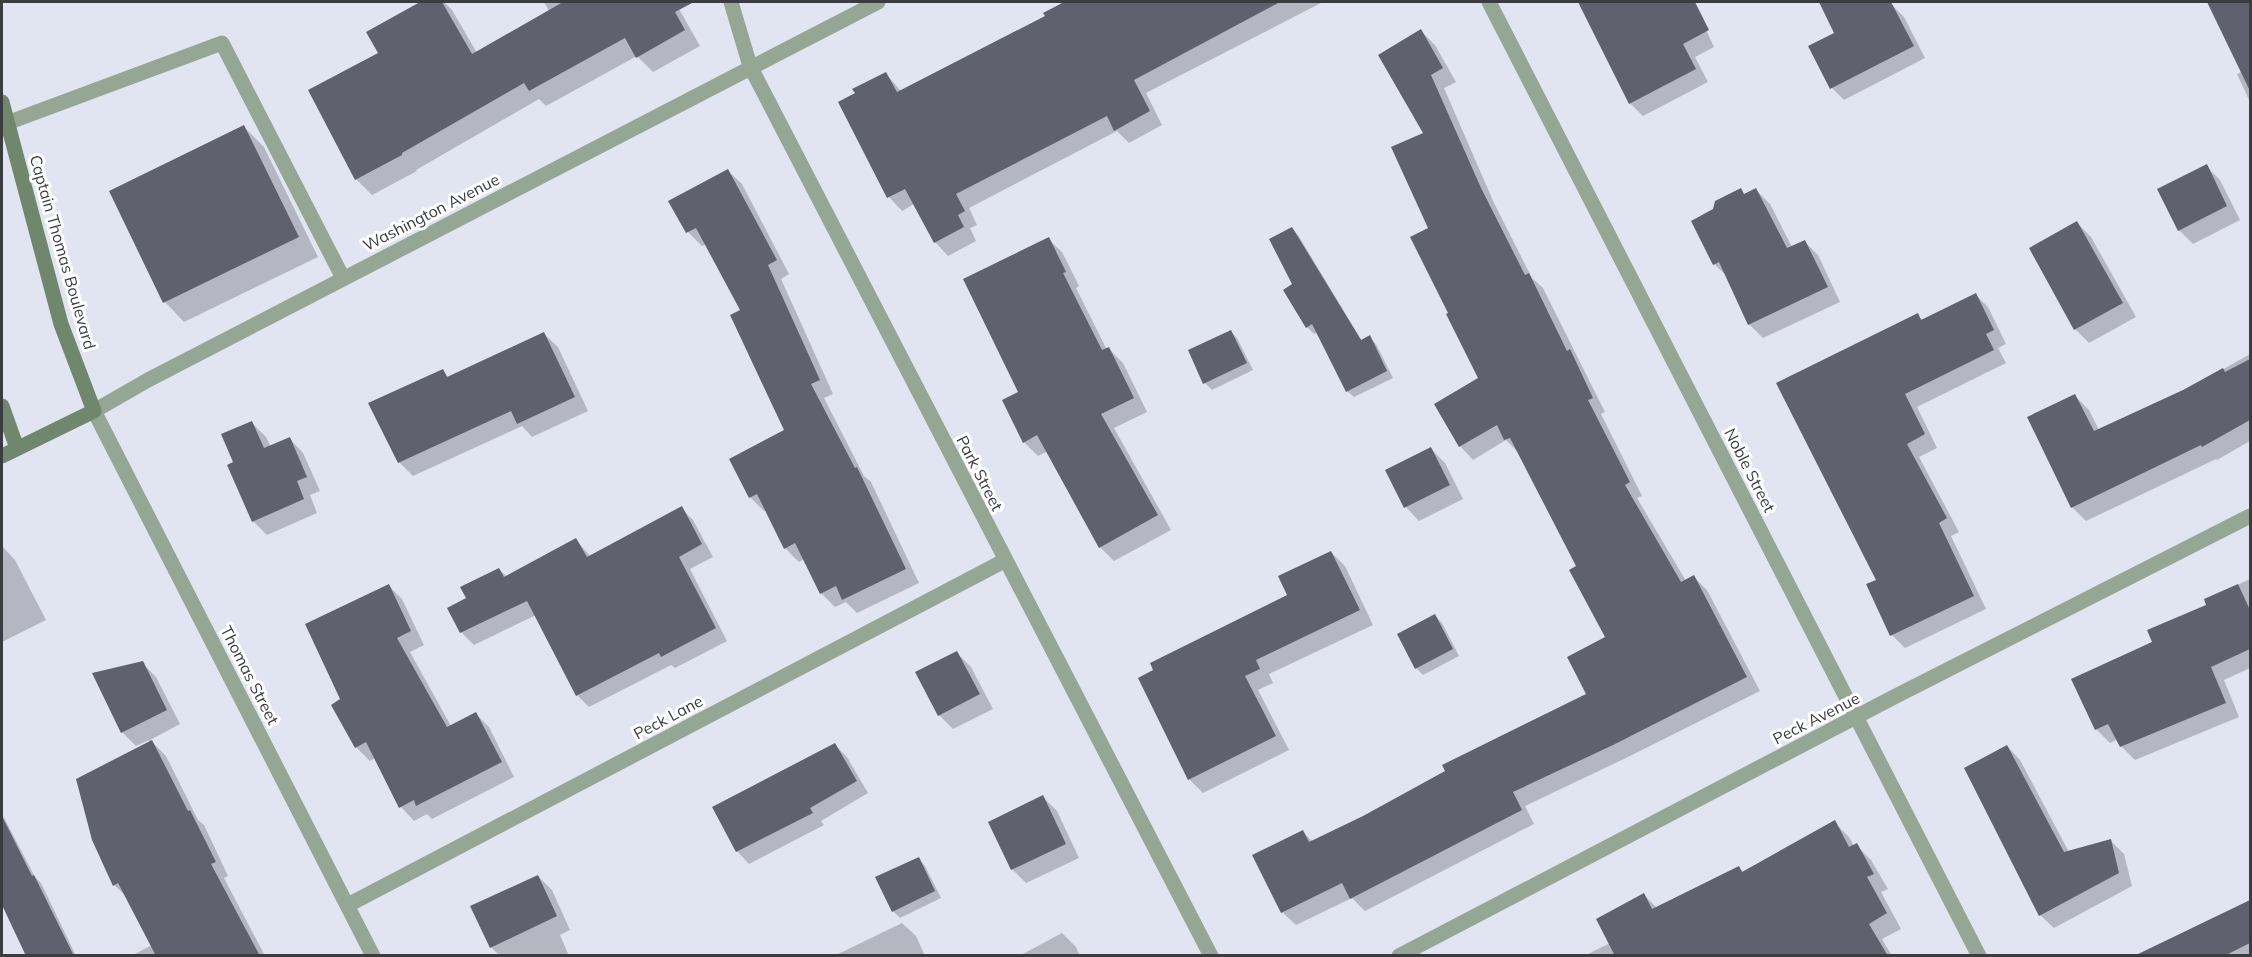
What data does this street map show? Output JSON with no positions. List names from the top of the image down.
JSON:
{
  "streets": {
    "street": [
      "Washington Avenue",
      "Captain Thomas Boulevard",
      "Noble Street",
      "Park Street",
      "Thomas Street",
      "Peck Lane",
      "Peck Avenue"
    ]
  },
  "crossings": [
    ["Washington Avenue", "Captain Thomas Boulevard"],
    ["Washington Avenue", "Park Street"],
    ["Washington Avenue", "Thomas Street"],
    ["Captain Thomas Boulevard", "Thomas Street"],
    ["Noble Street", "Peck Avenue"],
    ["Park Street", "Peck Lane"],
    ["Thomas Street", "Peck Lane"]
  ]
}
